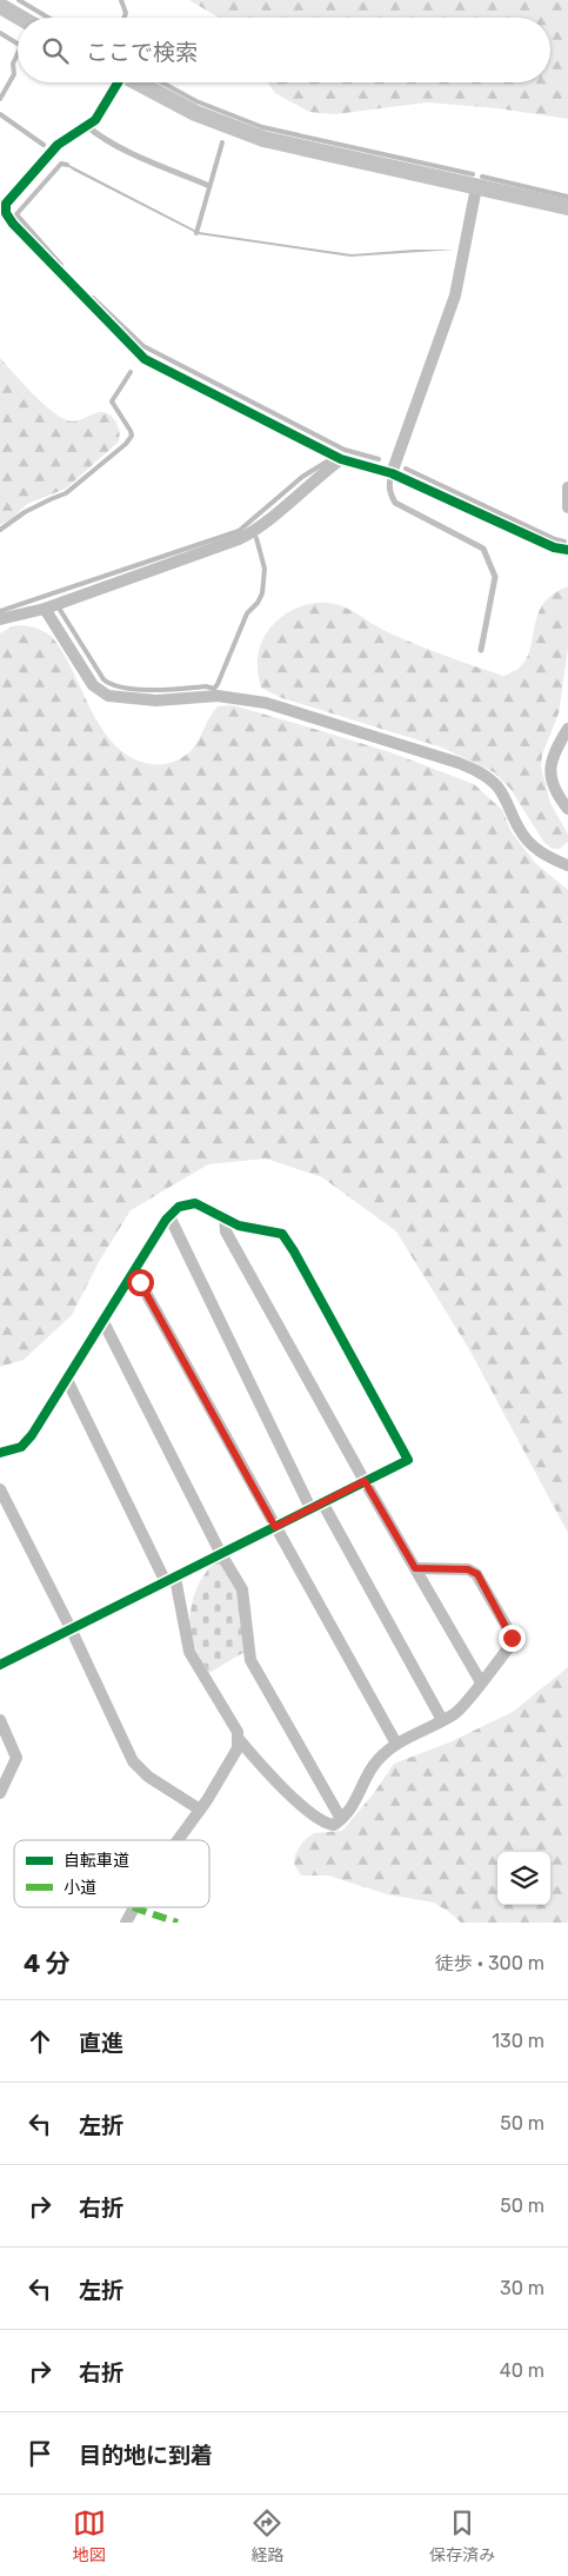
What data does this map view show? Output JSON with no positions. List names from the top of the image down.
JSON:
{
  "legend": ["自転車道", "小道"],
  "page": {
    "search": "ここで検索",
    "heading": ["4 分", "徒歩 · 300 m"],
    "list": [
      ["直進", "130 m"],
      ["左折", "50 m"],
      ["右折", "50 m"],
      ["左折", "30 m"],
      ["右折", "40 m"],
      "目的地に到着"
    ],
    "nav": ["地図", "経路", "保存済み"]
  }
}
